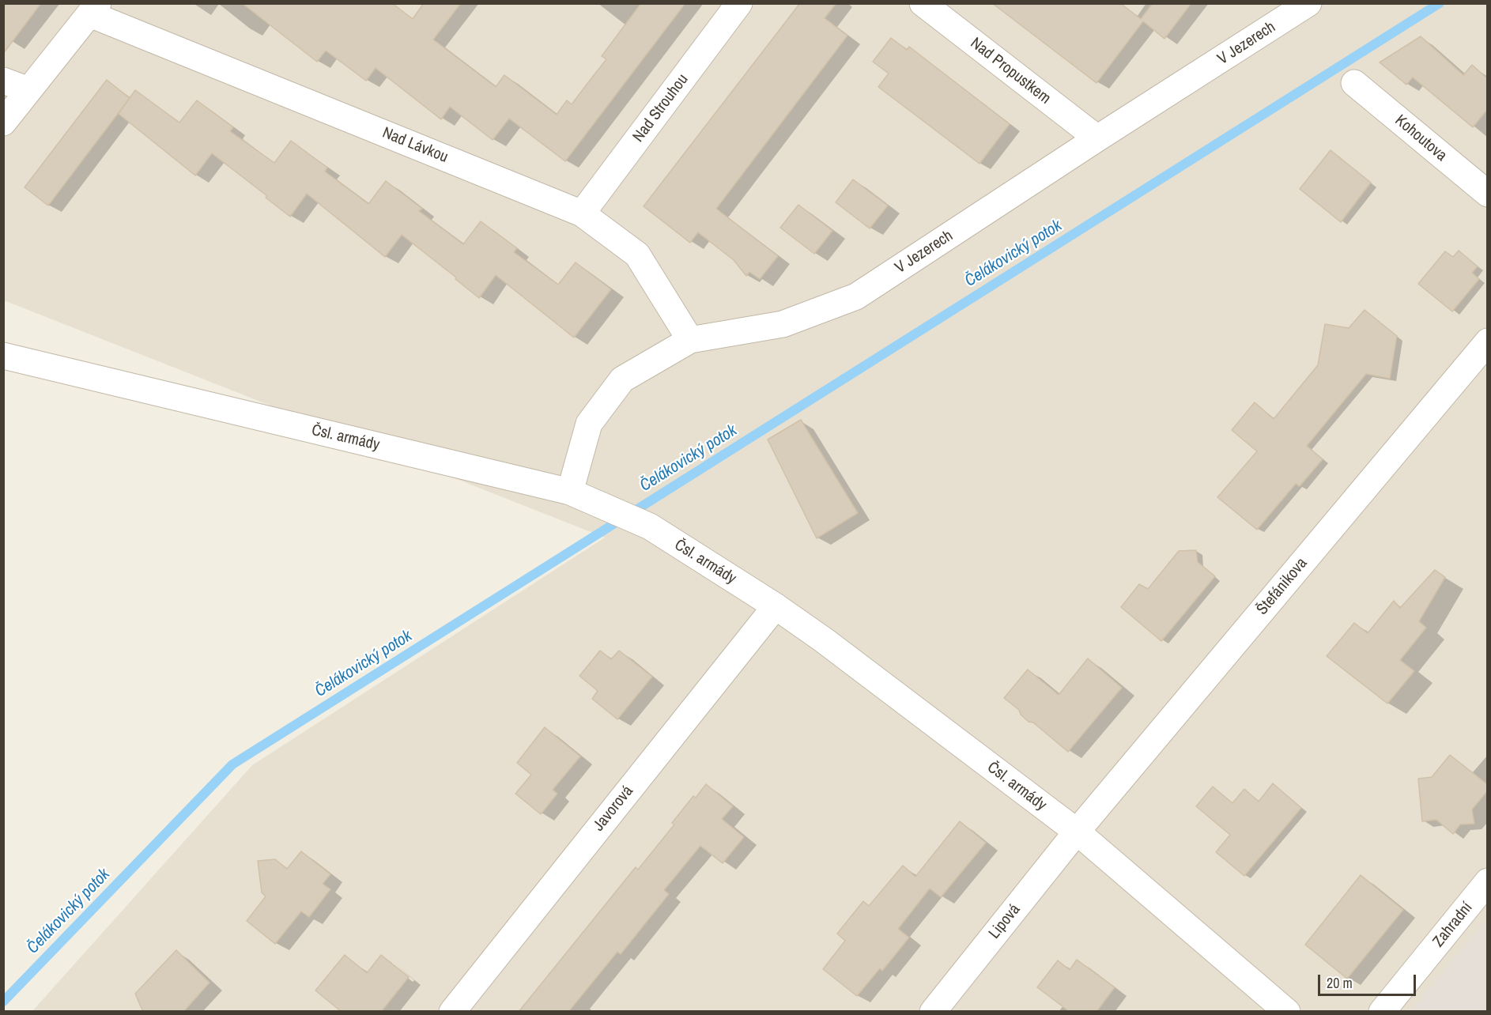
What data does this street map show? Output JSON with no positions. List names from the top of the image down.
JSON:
{
  "streets": {
    "street": [
      "V Jezerech",
      "Nad Propustkem",
      "Nad Strouhou",
      "Kohoutova",
      "Nad Lávkou",
      "Čsl. armády",
      "Štefánikova",
      "Javorová",
      "Lipová",
      "Zahradní"
    ]
  },
  "crossings": [
    ["V Jezerech", "Nad Propustkem"],
    ["V Jezerech", "Nad Lávkou"],
    ["V Jezerech", "Čsl. armády"],
    ["Nad Strouhou", "Nad Lávkou"],
    ["Čsl. armády", "Štefánikova"],
    ["Čsl. armády", "Javorová"],
    ["Čsl. armády", "Lipová"],
    ["Štefánikova", "Lipová"]
  ],
  "water": ["Čelákovický potok"],
  "scale_bar": "20 m"
}
